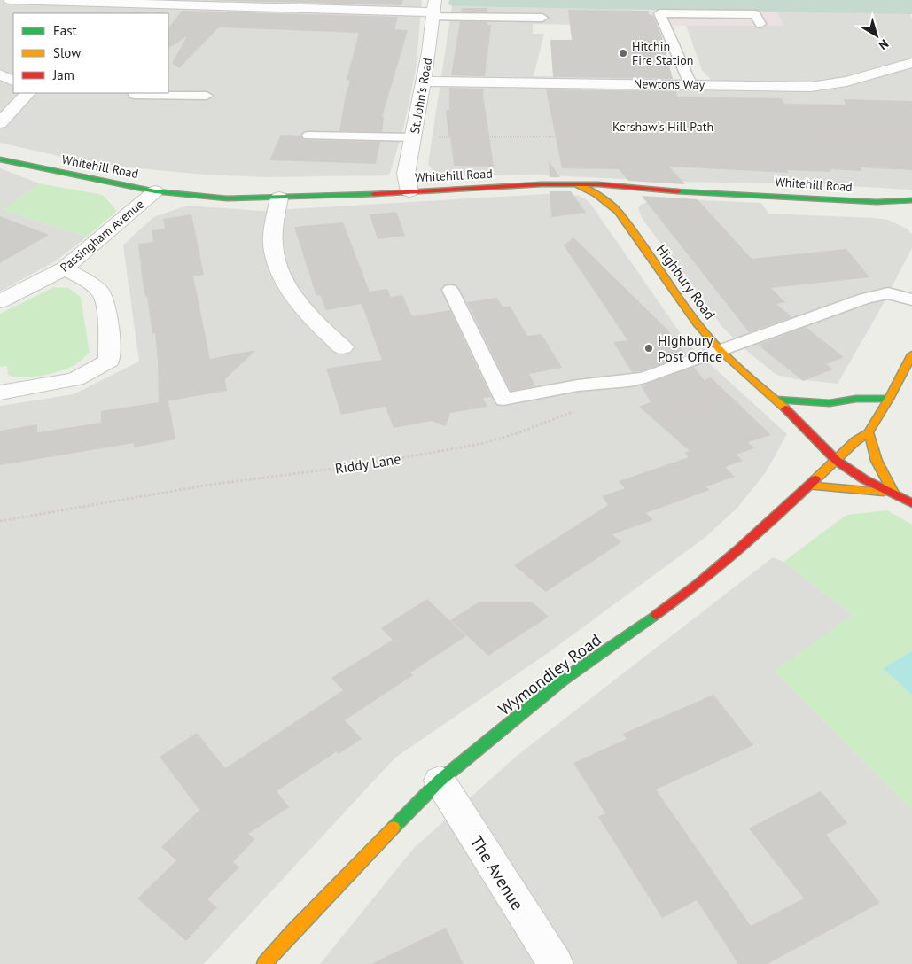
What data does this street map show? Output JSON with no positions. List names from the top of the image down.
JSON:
{
  "streets": {
    "street": [
      "Newtons Way",
      "St. John's Road",
      "Whitehill Road",
      "Passingham Avenue",
      "Highbury Road",
      "Wymondley Road",
      "The Avenue"
    ],
    "path": ["Kershaw's Hill Path", "Riddy Lane"]
  },
  "crossings": [
    ["Newtons Way", "St. John's Road"],
    ["St. John's Road", "Kershaw's Hill Path"],
    ["St. John's Road", "Whitehill Road"],
    ["Whitehill Road", "Passingham Avenue"],
    ["Whitehill Road", "Highbury Road"],
    ["Highbury Road", "Wymondley Road"],
    ["Wymondley Road", "The Avenue"]
  ],
  "places": ["Hitchin Fire Station", "Highbury Post Office"],
  "legend": ["Fast", "Slow", "Jam"],
  "north": "bottom right"
}
